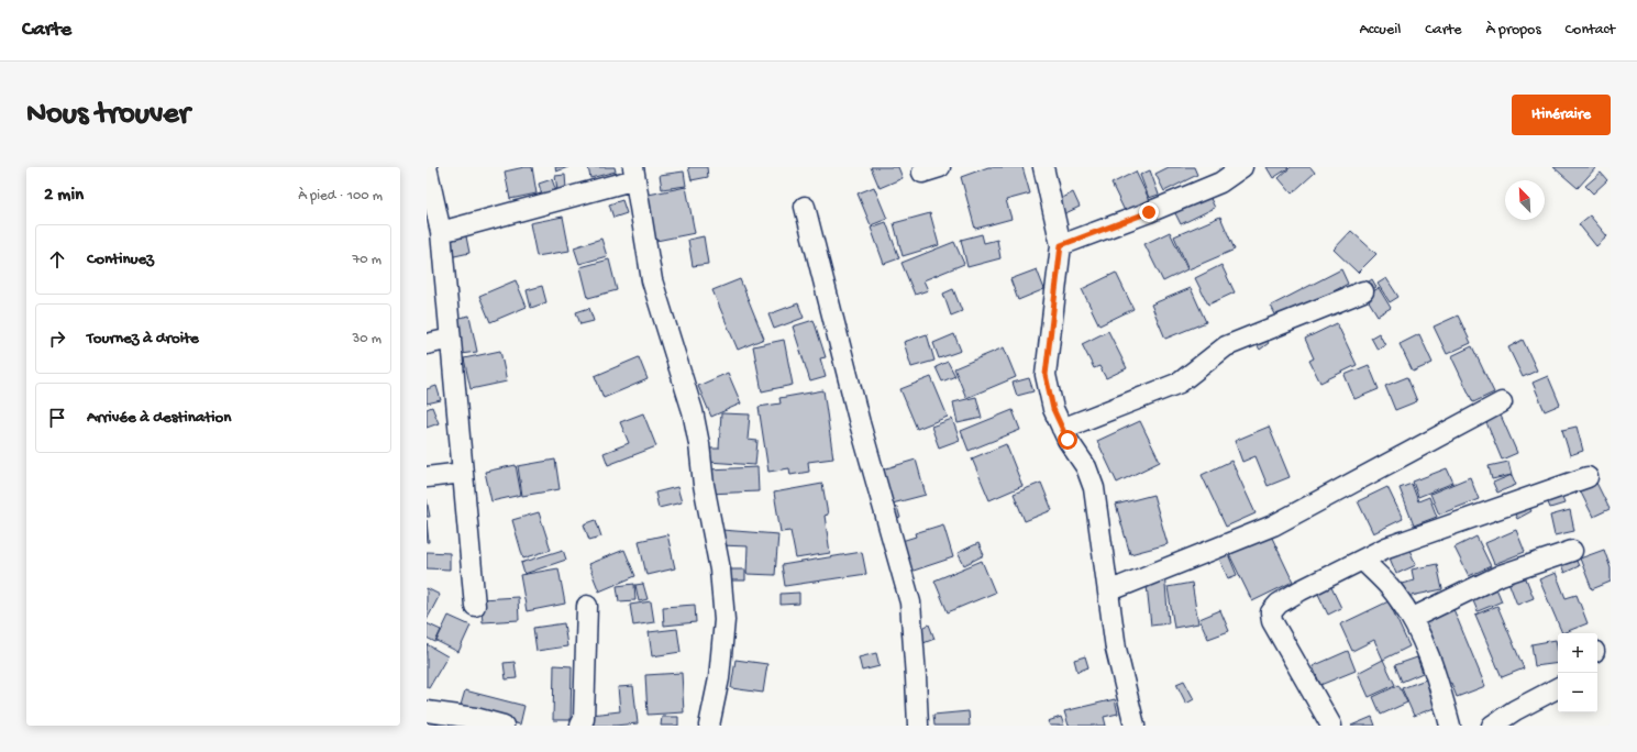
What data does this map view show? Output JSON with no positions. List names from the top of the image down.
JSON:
{
  "north": "top left",
  "page": {
    "header": "Carte",
    "nav": [
      "Accueil",
      "Carte",
      "À propos",
      "Contact"
    ],
    "buttons": "Itinéraire",
    "title": "Nous trouver",
    "heading": ["2 min", "À pied · 100 m"],
    "list": [
      ["Continuez", "70 m"],
      ["Tournez à droite", "30 m"],
      "Arrivée à destination"
    ],
    "map_buttons": ["+", "−"]
  }
}
